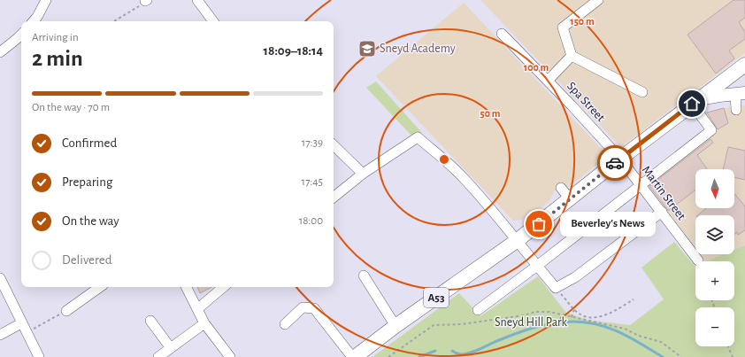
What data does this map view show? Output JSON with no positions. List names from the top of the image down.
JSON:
{
  "streets": {
    "highway": ["A53"],
    "street": ["Spa Street", "Martin Street"]
  },
  "crossings": [
    ["Spa Street", "Martin Street"],
    ["Spa Street", "A53"],
    ["Martin Street", "A53"]
  ],
  "parks": ["Sneyd Hill Park"],
  "places": {
    "school or university": ["Sneyd Academy"],
    "other": ["Beverley's News"]
  },
  "north": "bottom",
  "page": {
    "heading": ["2 min", "Arriving in", "18:09–18:14"],
    "bar": "On the way · 70 m",
    "list": [
      ["Confirmed", "17:39"],
      ["Preparing", "17:45"],
      ["On the way", "18:00"],
      "Delivered"
    ],
    "map_buttons": ["+", "−"],
    "bubble": "Beverley's News"
  },
  "rings": ["150 m", "100 m", "50 m"]
}
